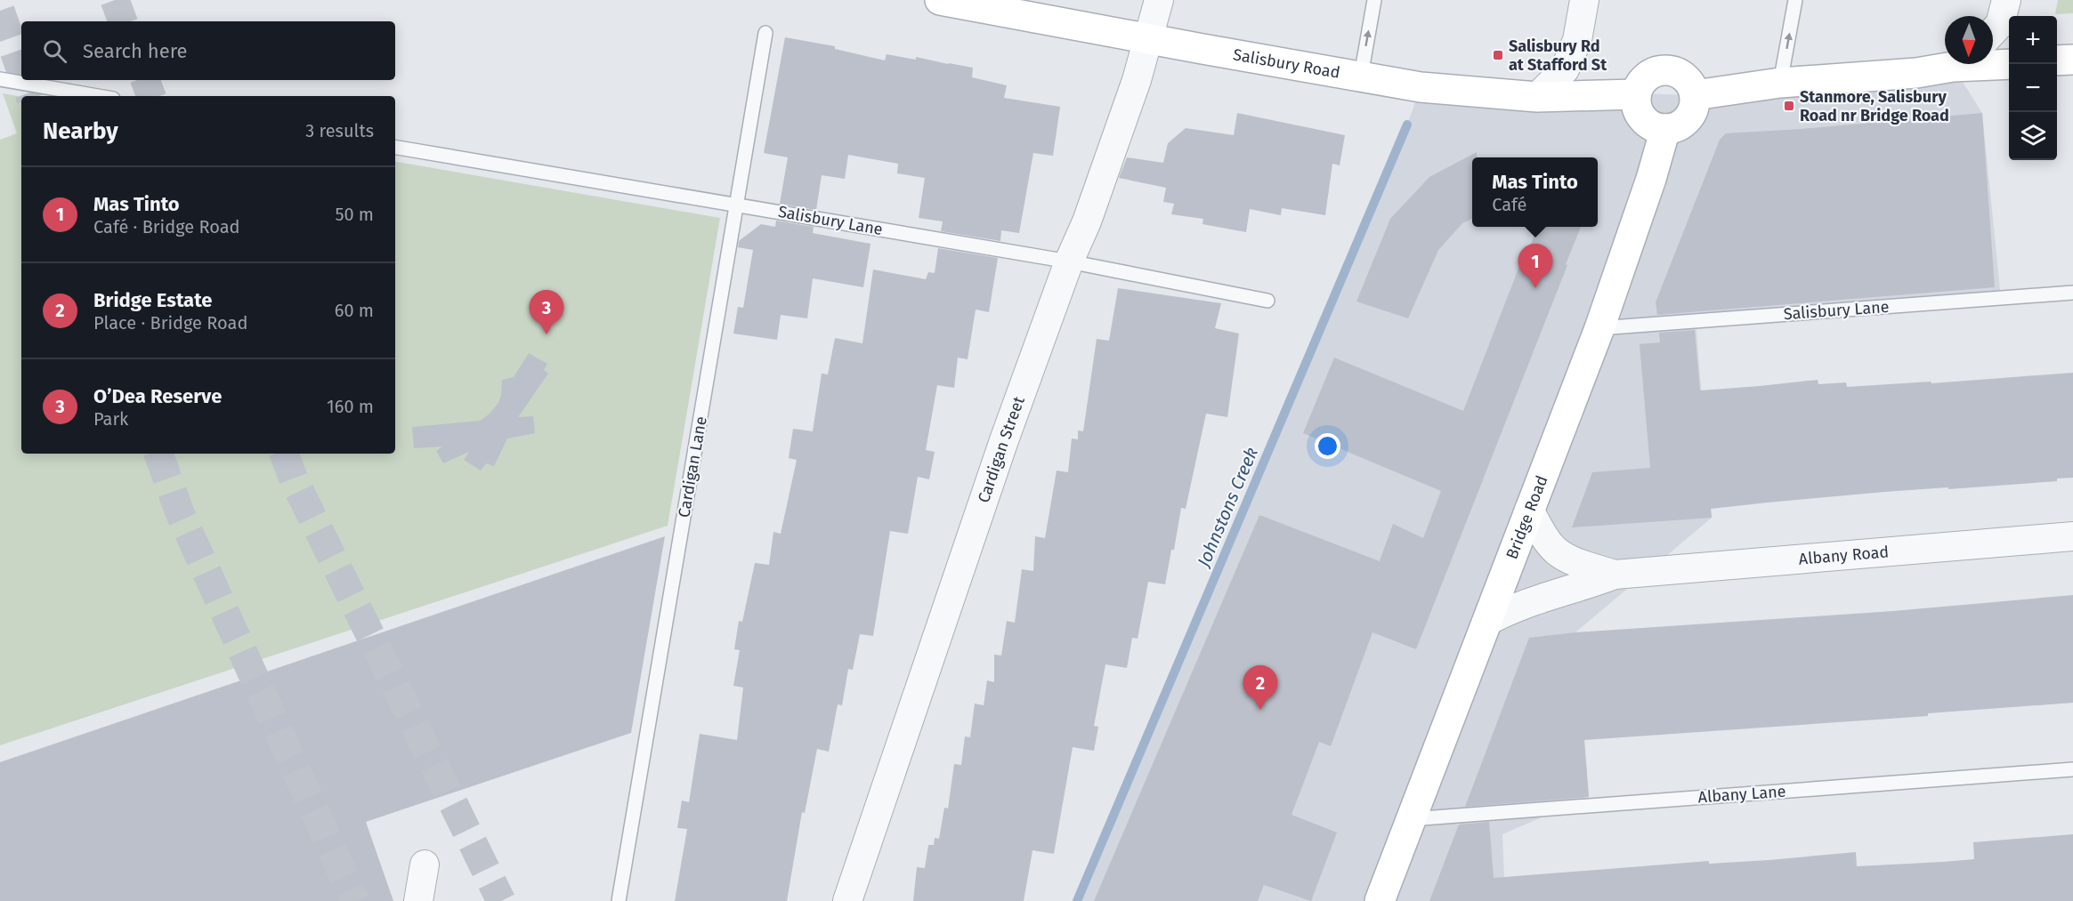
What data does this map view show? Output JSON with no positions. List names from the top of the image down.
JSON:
{
  "streets": {
    "main road": ["Salisbury Road", "Bridge Road"],
    "street": ["Cardigan Street", "Albany Road"],
    "lane": ["Salisbury Lane", "Cardigan Lane", "Albany Lane"]
  },
  "crossings": [
    ["Salisbury Road", "Cardigan Street"],
    ["Salisbury Road", "Bridge Road"],
    ["Salisbury Lane", "Cardigan Street"],
    ["Salisbury Lane", "Cardigan Lane"],
    ["Salisbury Lane", "Bridge Road"],
    ["Bridge Road", "Albany Road"],
    ["Bridge Road", "Albany Lane"]
  ],
  "water": ["Johnstons Creek"],
  "places": {
    "transit": ["Salisbury Rd at Stafford St", "Stanmore, Salisbury Road nr Bridge Road"]
  },
  "north": "bottom",
  "page": {
    "map_buttons": ["+", "−"],
    "search": "Search here",
    "heading": ["Nearby", "3 results"],
    "popup": ["Mas Tinto", "Café"],
    "list": [
      {
        "mark": "1",
        "name": "Mas Tinto",
        "note": "Café · Bridge Road",
        "value": "50 m"
      },
      {
        "mark": "2",
        "name": "Bridge Estate",
        "note": "Place · Bridge Road",
        "value": "60 m"
      },
      {
        "mark": "3",
        "name": "O’Dea Reserve",
        "note": "Park",
        "value": "160 m"
      }
    ],
    "pins": ["1", "3", "2"]
  }
}
